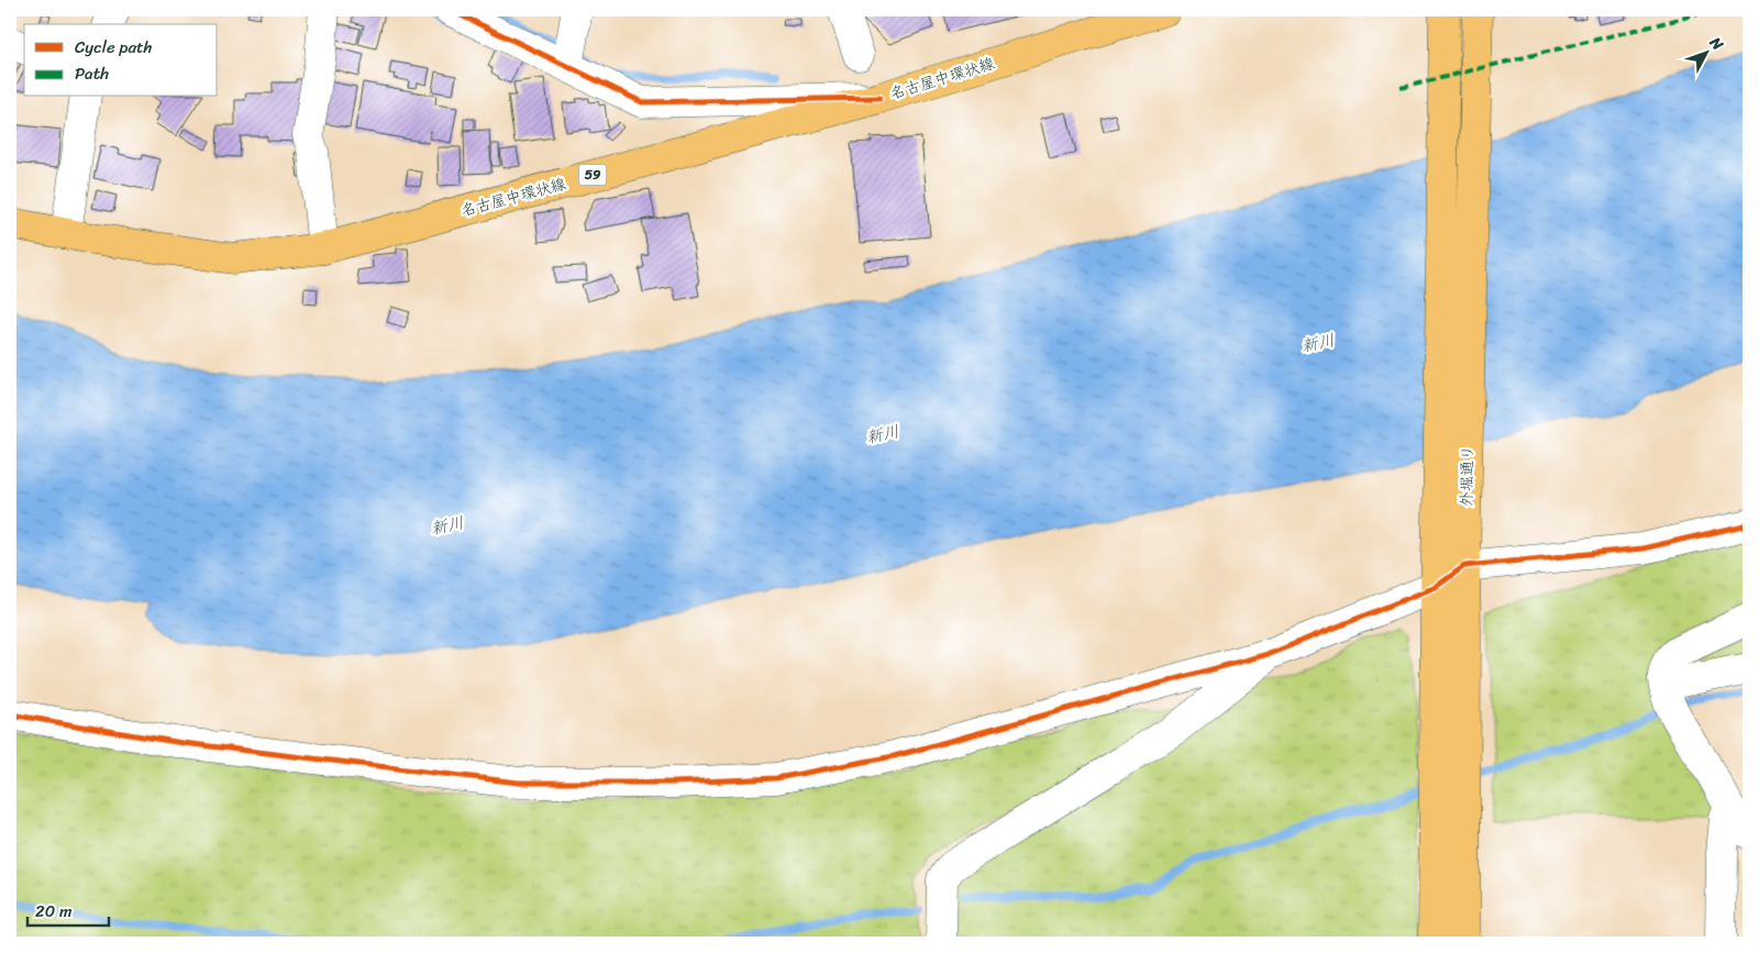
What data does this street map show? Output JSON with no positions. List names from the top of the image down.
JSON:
{
  "streets": {
    "main road": ["名古屋中環状線", "59", "外堀通り"]
  },
  "water": ["新川"],
  "legend": ["Cycle path", "Path"],
  "scale_bar": "20 m",
  "north": "top right"
}
